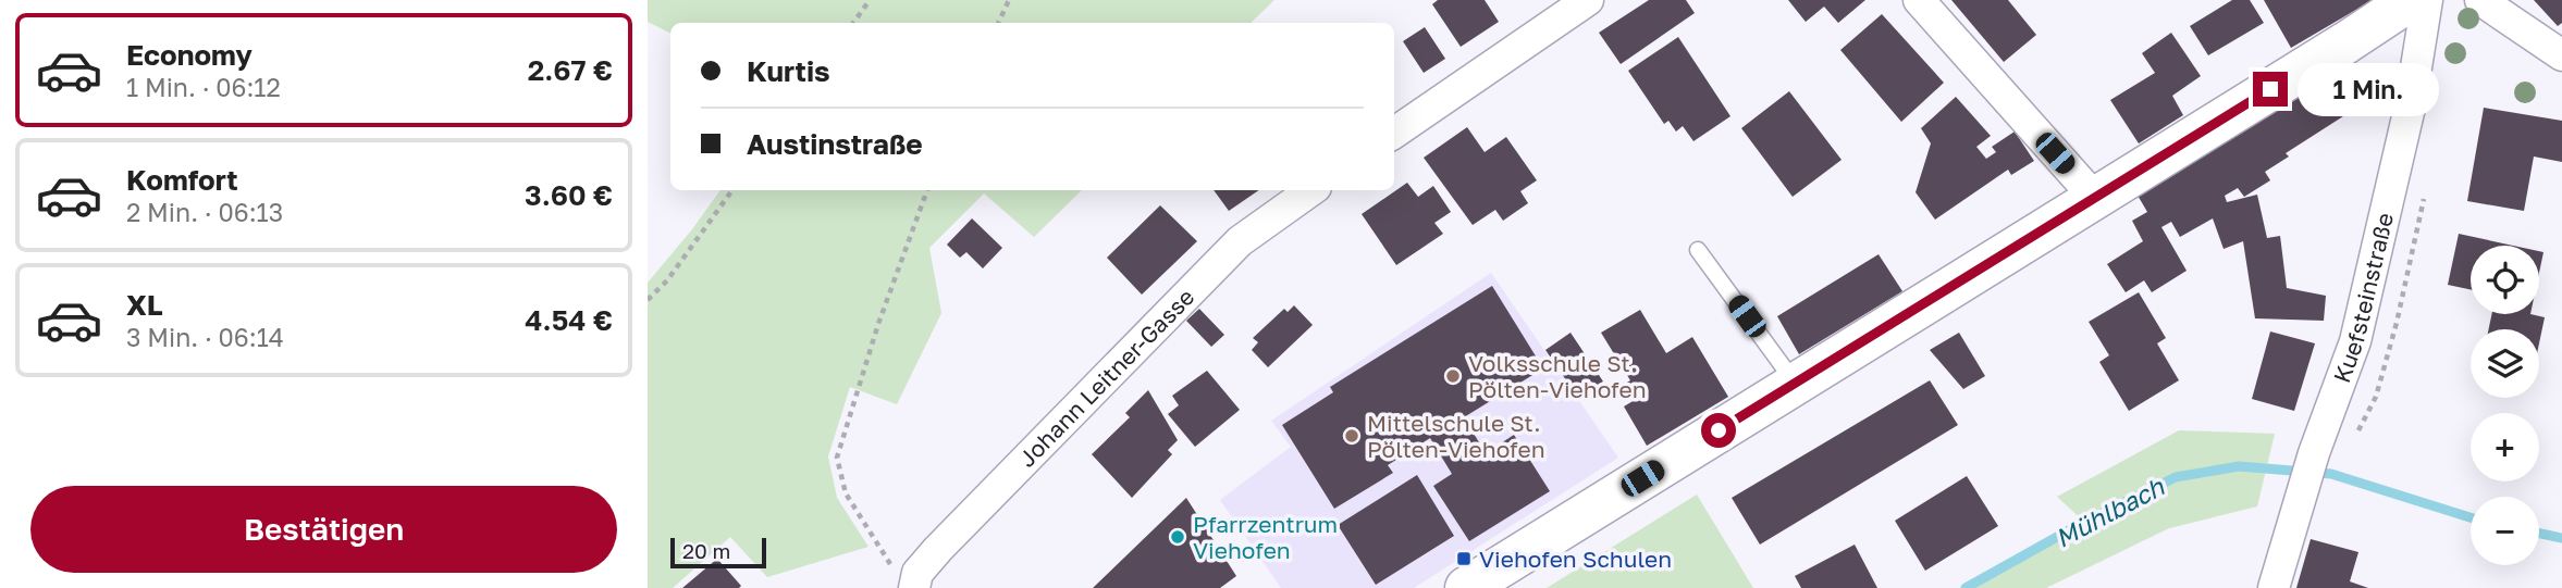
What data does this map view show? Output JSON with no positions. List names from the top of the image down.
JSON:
{
  "streets": {
    "street": ["Kuefsteinstraße", "Johann Leitner-Gasse"]
  },
  "water": ["Mühlbach"],
  "places": {
    "other": ["Volksschule St. Pölten-Viehofen", "Mittelschule St. Pölten-Viehofen", "Pfarrzentrum Viehofen"],
    "transit": ["Viehofen Schulen"]
  },
  "scale_bar": "20 m",
  "page": {
    "list": [
      {
        "name": "Economy",
        "note": "1 Min. · 06:12",
        "value": "2.67 €"
      },
      {
        "name": "Komfort",
        "note": "2 Min. · 06:13",
        "value": "3.60 €"
      },
      {
        "name": "XL",
        "note": "3 Min. · 06:14",
        "value": "4.54 €"
      }
    ],
    "banner": ["Kurtis", "Austinstraße"],
    "bubble": "1 Min.",
    "map_buttons": ["+", "−"],
    "buttons": "Bestätigen",
    "scale": "20 m"
  }
}
